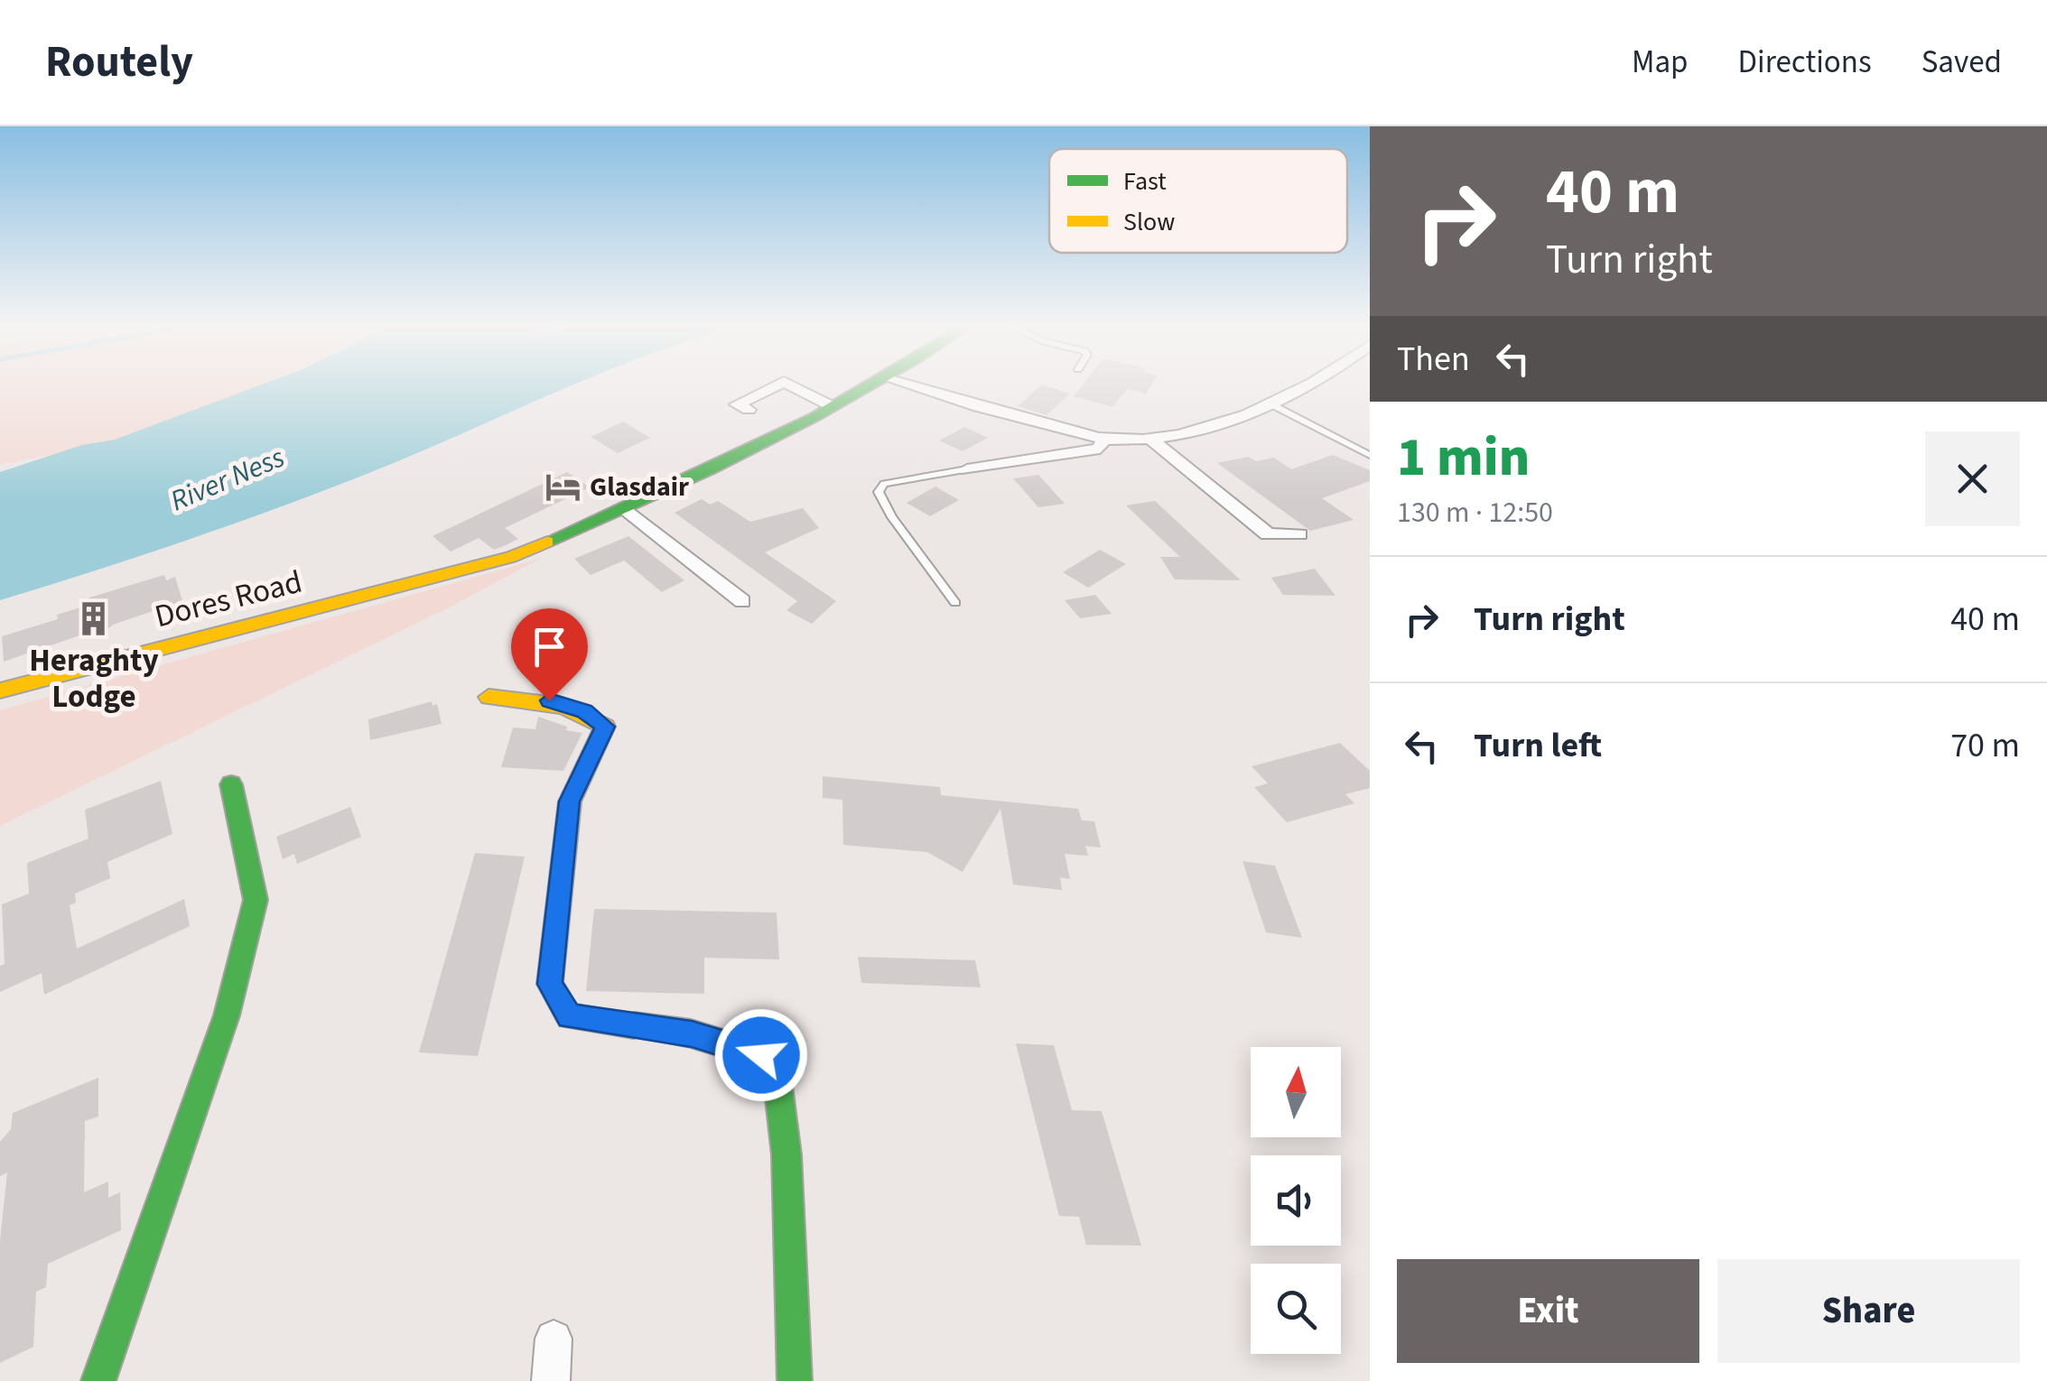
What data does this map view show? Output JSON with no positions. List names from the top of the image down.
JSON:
{
  "streets": {
    "main road": ["Dores Road"]
  },
  "water": ["River Ness"],
  "places": {
    "hotel": ["Glasdair"],
    "building": ["Heraghty Lodge"]
  },
  "legend": ["Fast", "Slow"],
  "north": "top",
  "page": {
    "header": "Routely",
    "nav": ["Map", "Directions", "Saved"],
    "turn": ["40 m", "Turn right"],
    "then": "Then",
    "heading": ["1 min", "130 m · 12:50"],
    "list": [
      {
        "name": "Turn right",
        "value": "40 m"
      },
      {
        "name": "Turn left",
        "value": "70 m"
      }
    ],
    "buttons": ["Exit", "Share"]
  }
}
